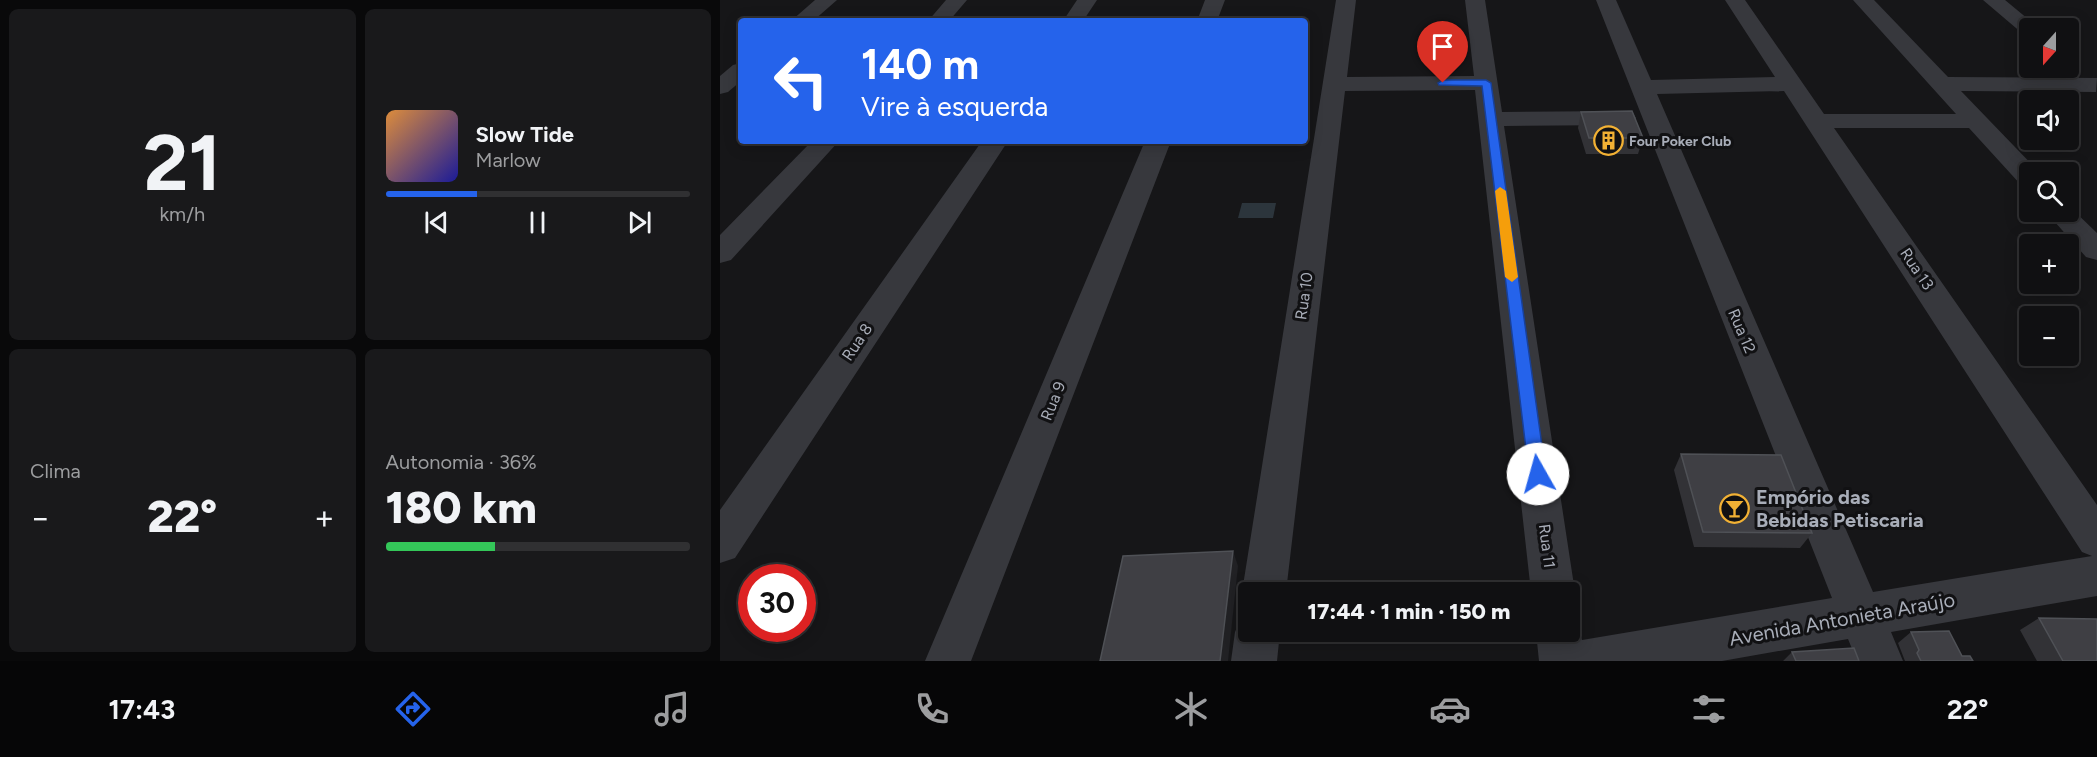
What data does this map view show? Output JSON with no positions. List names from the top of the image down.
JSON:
{
  "streets": {
    "street": [
      "Rua 13",
      "Rua 10",
      "Rua 12",
      "Rua 8",
      "Rua 9",
      "Rua 11",
      "Avenida Antonieta Araújo"
    ]
  },
  "crossings": [
    ["Rua 12", "Avenida Antonieta Araújo"]
  ],
  "places": {
    "building": ["Four Poker Club"],
    "bar": ["Empório das Bebidas Petiscaria"]
  },
  "north": "bottom",
  "page": {
    "tile": [
      ["21", "km/h"],
      "Clima",
      ["Autonomia · 36%", "180 km"]
    ],
    "map_buttons": ["+", "−"],
    "turn": ["140 m", "Vire à esquerda"],
    "song": ["Slow Tide", "Marlow"],
    "heat": ["−", "22°", "+"],
    "limit": "30",
    "trip": "17:44 · 1 min · 150 m",
    "tabs": ["17:43", "22°"]
  }
}
